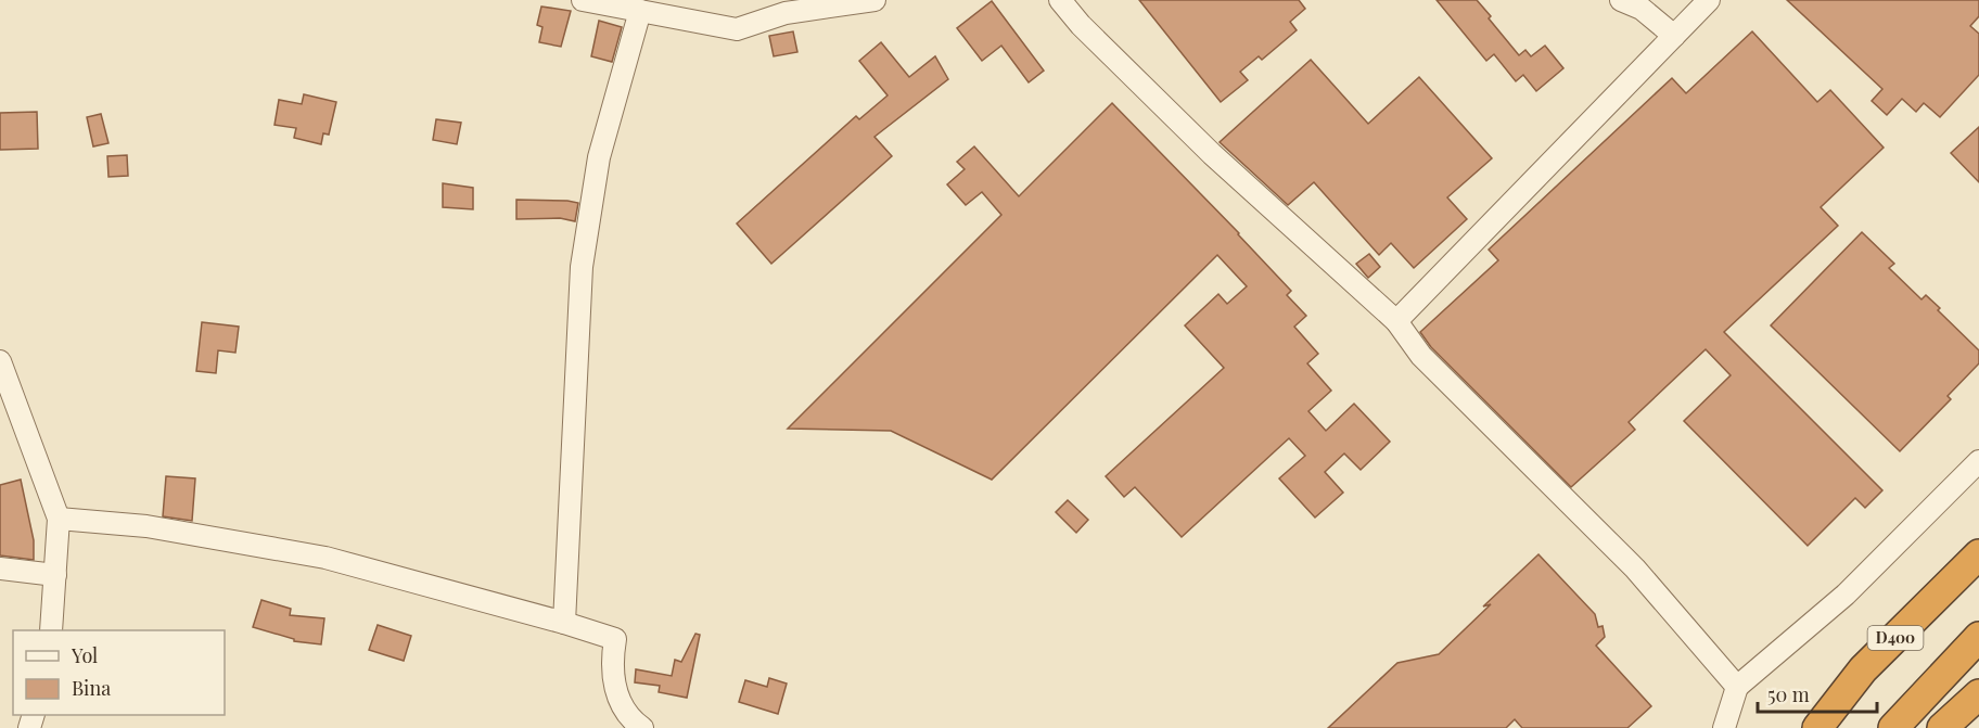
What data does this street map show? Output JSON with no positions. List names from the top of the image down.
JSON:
{
  "streets": {
    "highway": ["D400"]
  },
  "legend": ["Yol", "Bina"],
  "scale_bar": "50 m"
}
